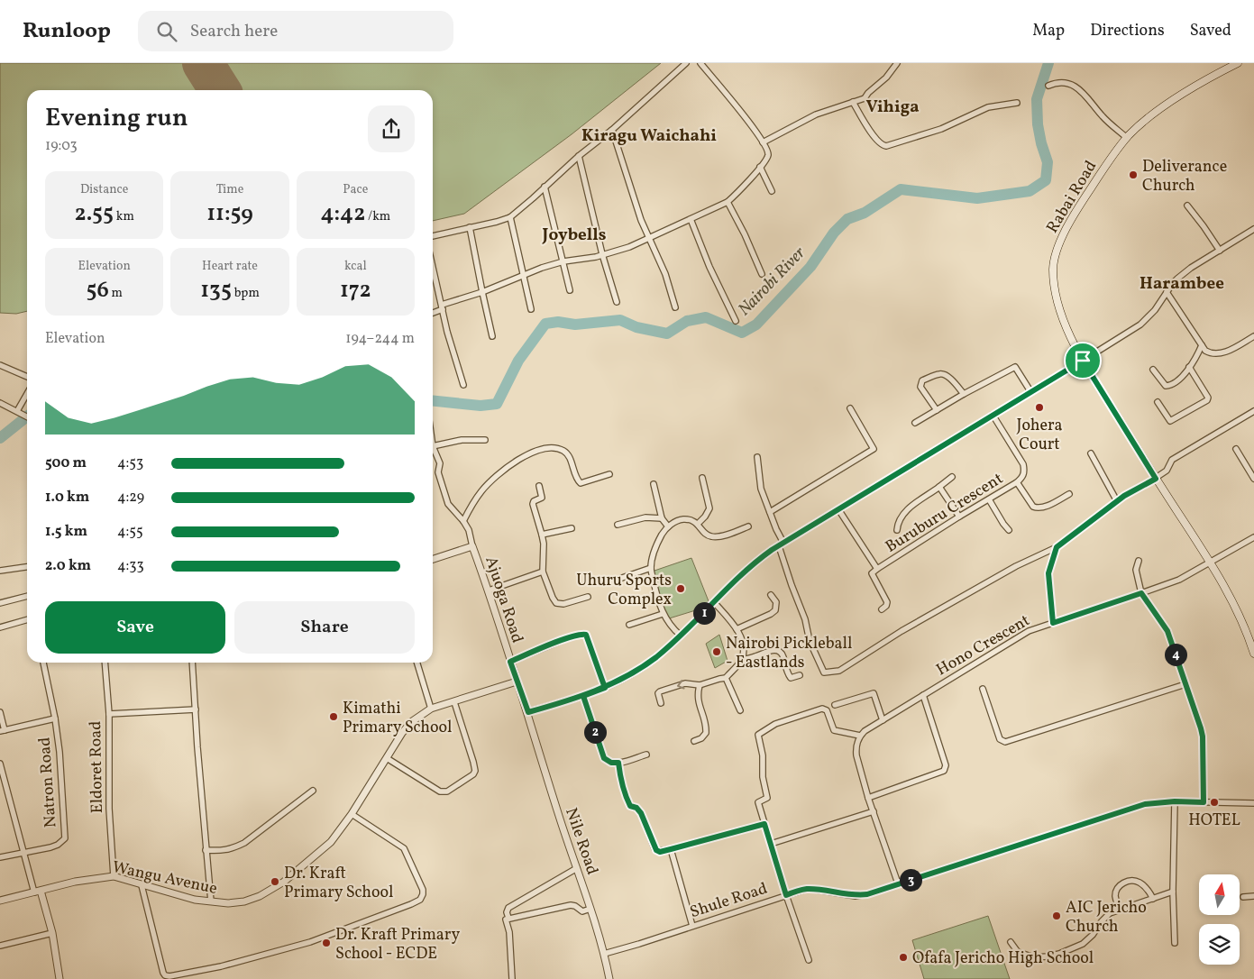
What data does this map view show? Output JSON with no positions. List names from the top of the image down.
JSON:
{
  "streets": {
    "main road": ["Rabai Road"],
    "street": [
      "Buruburu Crescent",
      "Ajuoga Road",
      "Hono Crescent",
      "Eldoret Road",
      "Natron Road",
      "Nile Road",
      "Wangu Avenue",
      "Shule Road"
    ]
  },
  "crossings": [
    ["Rabai Road", "Hono Crescent"],
    ["Ajuoga Road", "Nile Road"],
    ["Ajuoga Road", "Wangu Avenue"],
    ["Eldoret Road", "Wangu Avenue"],
    ["Nile Road", "Shule Road"]
  ],
  "districts": [
    "Vihiga",
    "Kiragu Waichahi",
    "Joybells",
    "Harambee"
  ],
  "water": ["Nairobi River"],
  "places": [
    "Deliverance Church",
    "Johera Court",
    "Uhuru Sports Complex",
    "Nairobi Pickleball - Eastlands",
    "Kimathi Primary School",
    "HOTEL",
    "Dr. Kraft Primary School",
    "AIC Jericho Church",
    "Dr. Kraft Primary School - ECDE",
    "Ofafa Jericho High School"
  ],
  "north": "top",
  "page": {
    "header": "Runloop",
    "search": "Search here",
    "nav": ["Map", "Directions", "Saved"],
    "heading": ["Evening run", "19:03"],
    "stats": [
      ["Distance", "2.55 km"],
      ["Time", "11:59"],
      ["Pace", "4:42 /km"],
      ["Elevation", "56 m"],
      ["Heart rate", "135 bpm"],
      ["kcal", "172"]
    ],
    "chart": ["Elevation", "194–244 m"],
    "list": [
      {
        "name": "500 m",
        "note": "4:53"
      },
      {
        "name": "1.0 km",
        "note": "4:29"
      },
      {
        "name": "1.5 km",
        "note": "4:55"
      },
      {
        "name": "2.0 km",
        "note": "4:33"
      }
    ],
    "buttons": ["Save", "Share"],
    "pins": [
      "1",
      "4",
      "2",
      "3"
    ]
  }
}
